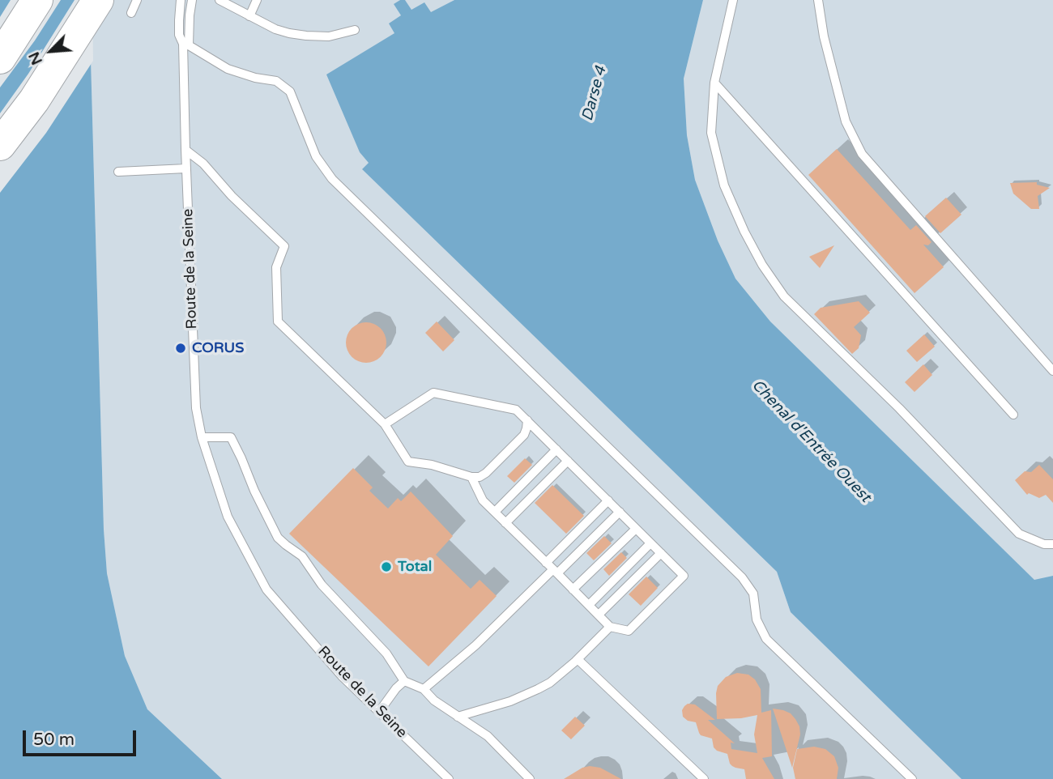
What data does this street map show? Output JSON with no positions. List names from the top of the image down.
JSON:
{
  "streets": {
    "lane": ["Route de la Seine"]
  },
  "water": ["Darse 4", "Chenal d'Entrée Ouest"],
  "places": ["CORUS", "Total"],
  "scale_bar": "50 m",
  "north": "bottom left"
}
